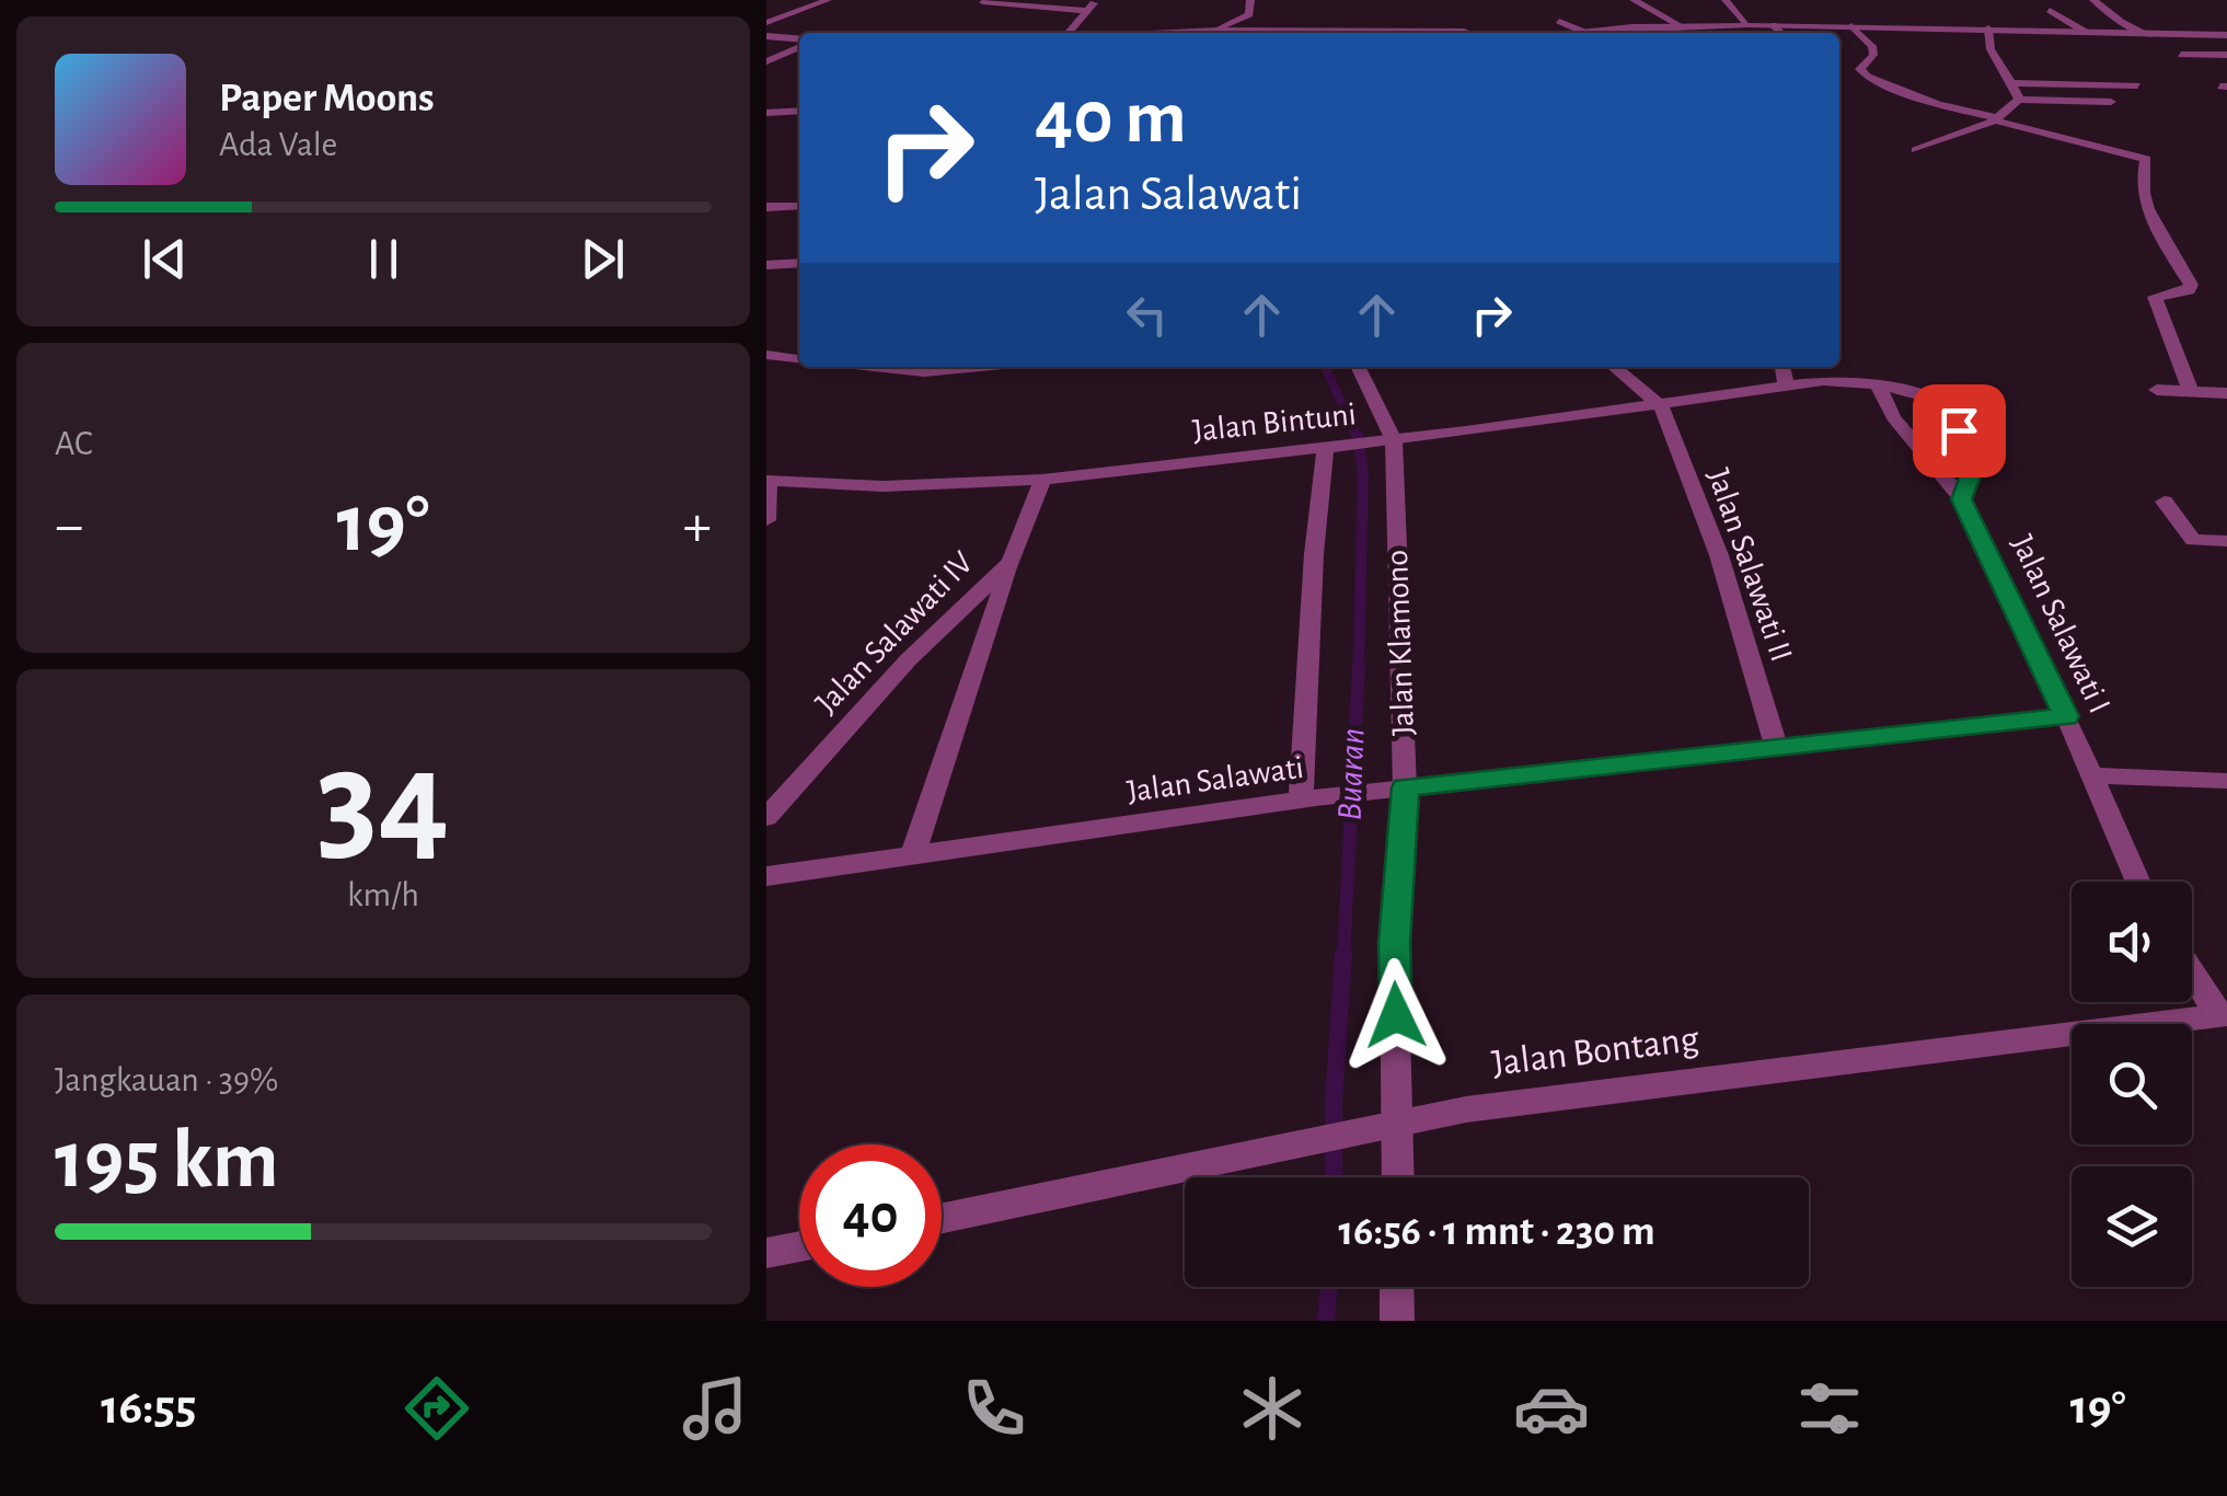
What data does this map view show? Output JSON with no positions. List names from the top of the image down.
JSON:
{
  "streets": {
    "street": [
      "Jalan Bintuni",
      "Jalan Salawati II",
      "Jalan Salawati I",
      "Jalan Salawati IV",
      "Jalan Klamono",
      "Jalan Salawati",
      "Jalan Bontang"
    ]
  },
  "crossings": [
    ["Jalan Bintuni", "Jalan Salawati II"],
    ["Jalan Bintuni", "Jalan Salawati I"],
    ["Jalan Bintuni", "Jalan Salawati IV"],
    ["Jalan Bintuni", "Jalan Klamono"],
    ["Jalan Salawati II", "Jalan Salawati"],
    ["Jalan Salawati I", "Jalan Salawati"],
    ["Jalan Klamono", "Jalan Salawati"],
    ["Jalan Klamono", "Jalan Bontang"]
  ],
  "water": ["Buaran"],
  "page": {
    "turn": ["40 m", "Jalan Salawati"],
    "song": ["Paper Moons", "Ada Vale"],
    "tile": [
      "AC",
      ["34", "km/h"],
      ["Jangkauan · 39%", "195 km"]
    ],
    "heat": ["−", "19°", "+"],
    "limit": "40",
    "trip": "16:56 · 1 mnt · 230 m",
    "tabs": ["16:55", "19°"]
  }
}
